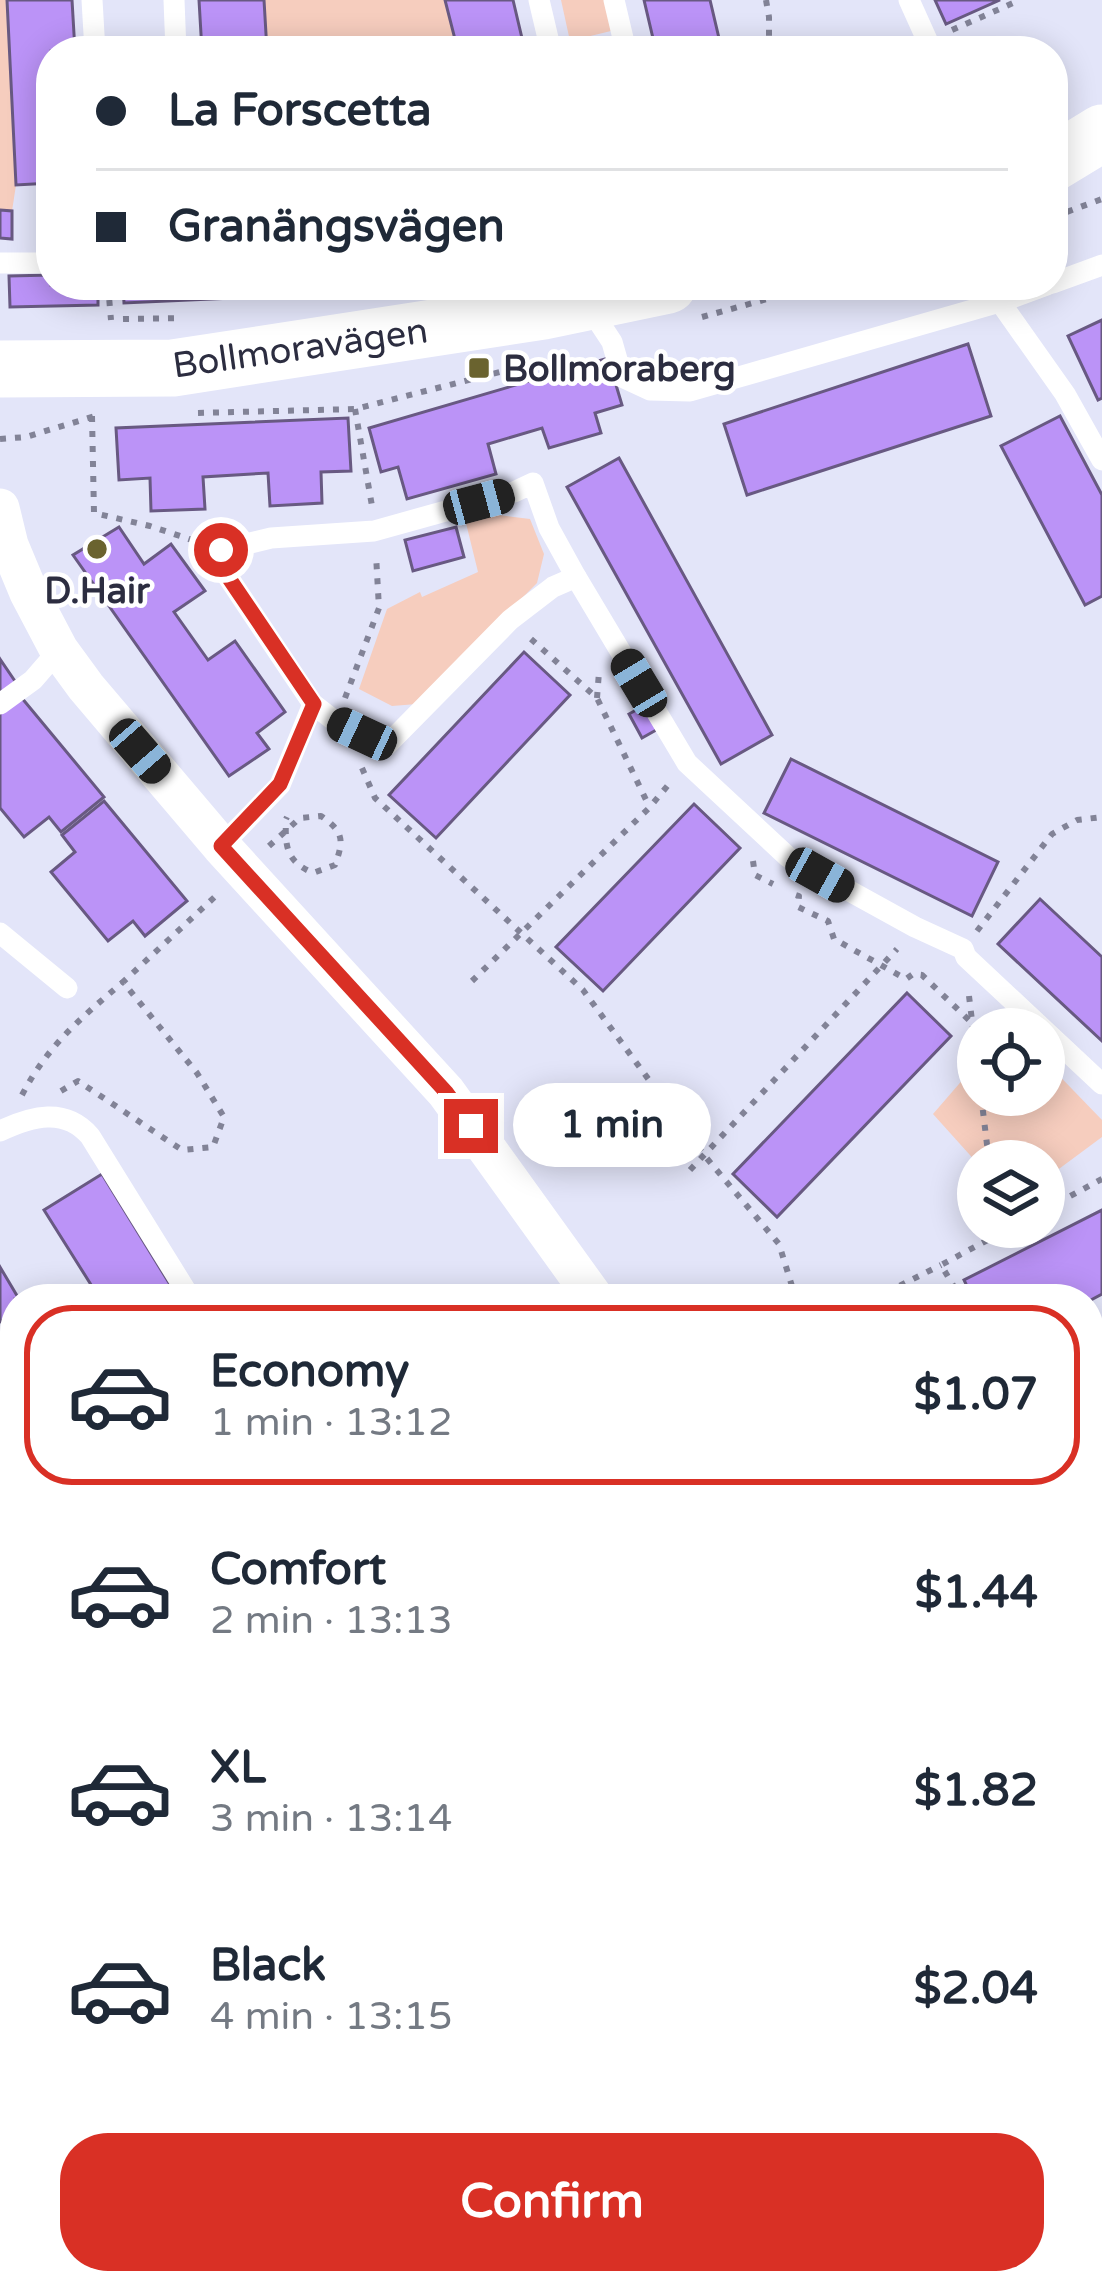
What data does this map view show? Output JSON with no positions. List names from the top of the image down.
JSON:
{
  "streets": {
    "street": ["Bollmoravägen"]
  },
  "places": {
    "transit": ["Bollmoraberg"],
    "other": ["D.Hair"]
  },
  "page": {
    "banner": ["La Forscetta", "Granängsvägen"],
    "bubble": "1 min",
    "list": [
      {
        "name": "Economy",
        "note": "1 min · 13:12",
        "value": "$1.07"
      },
      {
        "name": "Comfort",
        "note": "2 min · 13:13",
        "value": "$1.44"
      },
      {
        "name": "XL",
        "note": "3 min · 13:14",
        "value": "$1.82"
      },
      {
        "name": "Black",
        "note": "4 min · 13:15",
        "value": "$2.04"
      }
    ],
    "buttons": "Confirm"
  }
}
